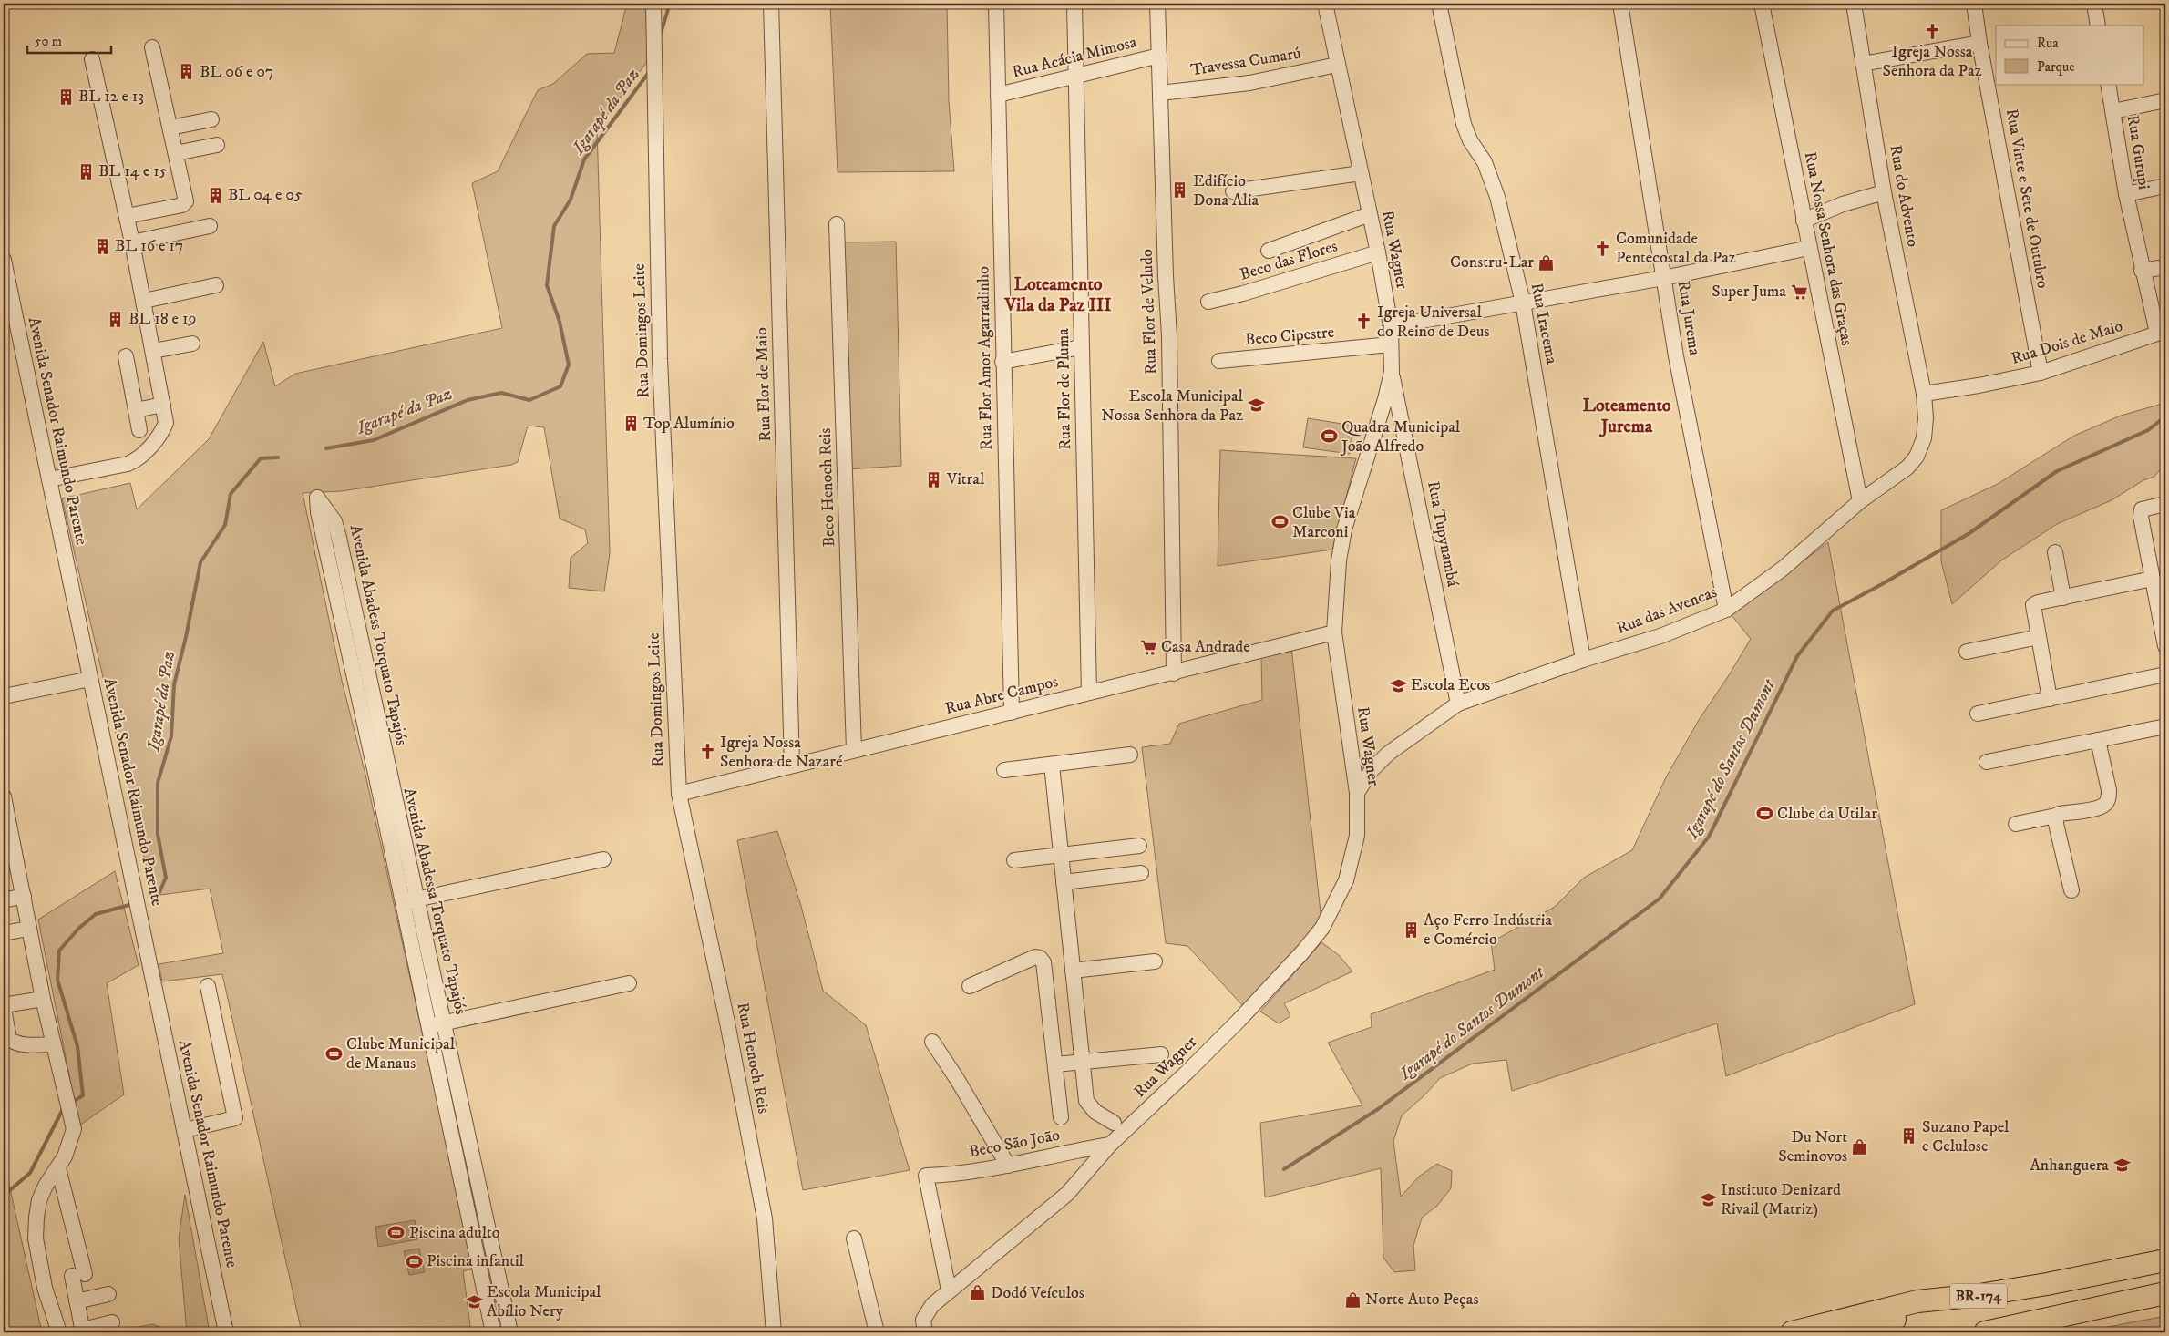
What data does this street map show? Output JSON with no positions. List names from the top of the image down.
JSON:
{
  "streets": {
    "highway": ["BR-174"],
    "street": [
      "Rua Acácia Mimosa",
      "Travessa Cumarú",
      "Rua Gurupi",
      "Rua do Advento",
      "Rua Vinte e Sete de Outubro",
      "Rua Nossa Senhora das Graças",
      "Rua Wagner",
      "Beco das Flores",
      "Rua Flor de Veludo",
      "Rua Jurema",
      "Rua Iracema",
      "Rua Domingos Leite",
      "Beco Cipestre",
      "Rua Dois de Maio",
      "Rua Flor Amor Agarradinho",
      "Rua Flor de Maio",
      "Rua Flor de Pluma",
      "Avenida Senador Raimundo Parente",
      "Beco Henoch Reis",
      "Rua Tupynambá",
      "Rua das Avencas",
      "Avenida Abadess Torquato Tapajós",
      "Rua Abre Campos",
      "Avenida Abadessa Torquato Tapajós",
      "Rua Henoch Reis",
      "Beco São João"
    ]
  },
  "crossings": [
    ["Rua Acácia Mimosa", "Rua Flor de Veludo"],
    ["Rua Acácia Mimosa", "Rua Flor Amor Agarradinho"],
    ["Rua Acácia Mimosa", "Rua Flor de Pluma"],
    ["Travessa Cumarú", "Rua Wagner"],
    ["Travessa Cumarú", "Rua Flor de Veludo"],
    ["Rua Gurupi", "Rua Dois de Maio"],
    ["Rua do Advento", "Rua Dois de Maio"],
    ["Rua do Advento", "Rua das Avencas"],
    ["Rua Vinte e Sete de Outubro", "Rua Dois de Maio"],
    ["Rua Nossa Senhora das Graças", "Rua das Avencas"],
    ["Rua Wagner", "Beco das Flores"],
    ["Rua Wagner", "Beco Cipestre"],
    ["Rua Wagner", "Rua Tupynambá"],
    ["Rua Wagner", "Rua das Avencas"],
    ["Rua Wagner", "Rua Abre Campos"],
    ["Rua Wagner", "Beco São João"],
    ["Rua Flor de Veludo", "Rua Abre Campos"],
    ["Rua Jurema", "Rua das Avencas"],
    ["Rua Iracema", "Rua das Avencas"],
    ["Rua Domingos Leite", "Rua Abre Campos"],
    ["Rua Domingos Leite", "Rua Henoch Reis"],
    ["Rua Dois de Maio", "Rua das Avencas"],
    ["Rua Flor Amor Agarradinho", "Rua Abre Campos"],
    ["Rua Flor de Maio", "Rua Abre Campos"],
    ["Rua Flor de Pluma", "Rua Abre Campos"],
    ["Beco Henoch Reis", "Rua Abre Campos"],
    ["Rua Tupynambá", "Rua das Avencas"],
    ["Avenida Abadess Torquato Tapajós", "Avenida Abadessa Torquato Tapajós"],
    ["Rua Abre Campos", "Rua Henoch Reis"]
  ],
  "districts": ["Loteamento Vila da Paz III", "Loteamento Jurema"],
  "water": ["Igarapé da Paz", "Igarapé do Santos Dumont"],
  "places": {
    "church": [
      "Igreja Nossa Senhora da Paz",
      "Comunidade Pentecostal da Paz",
      "Igreja Universal do Reino de Deus",
      "Igreja Nossa Senhora de Nazaré"
    ],
    "building": [
      "BL 06 e 07",
      "BL 12 e 13",
      "BL 14 e 15",
      "Edifício Dona Alia",
      "BL 04 e 05",
      "BL 16 e 17",
      "BL 18 e 19",
      "Top Alumínio",
      "Vitral",
      "Aço Ferro Indústria e Comércio",
      "Suzano Papel e Celulose"
    ],
    "shop": [
      "Constru-Lar",
      "Du Nort Seminovos",
      "Dodó Veículos",
      "Norte Auto Peças"
    ],
    "supermarket": ["Super Juma", "Casa Andrade"],
    "school or university": [
      "Escola Municipal Nossa Senhora da Paz",
      "Escola Ecos",
      "Anhanguera",
      "Instituto Denizard Rivail (Matriz)",
      "Escola Municipal Abílio Nery"
    ],
    "sports": [
      "Quadra Municipal João Alfredo",
      "Clube Via Marconi",
      "Clube da Utilar",
      "Clube Municipal de Manaus",
      "Piscina adulto",
      "Piscina infantil"
    ]
  },
  "legend": ["Rua", "Parque"],
  "scale_bar": "50 m"
}
